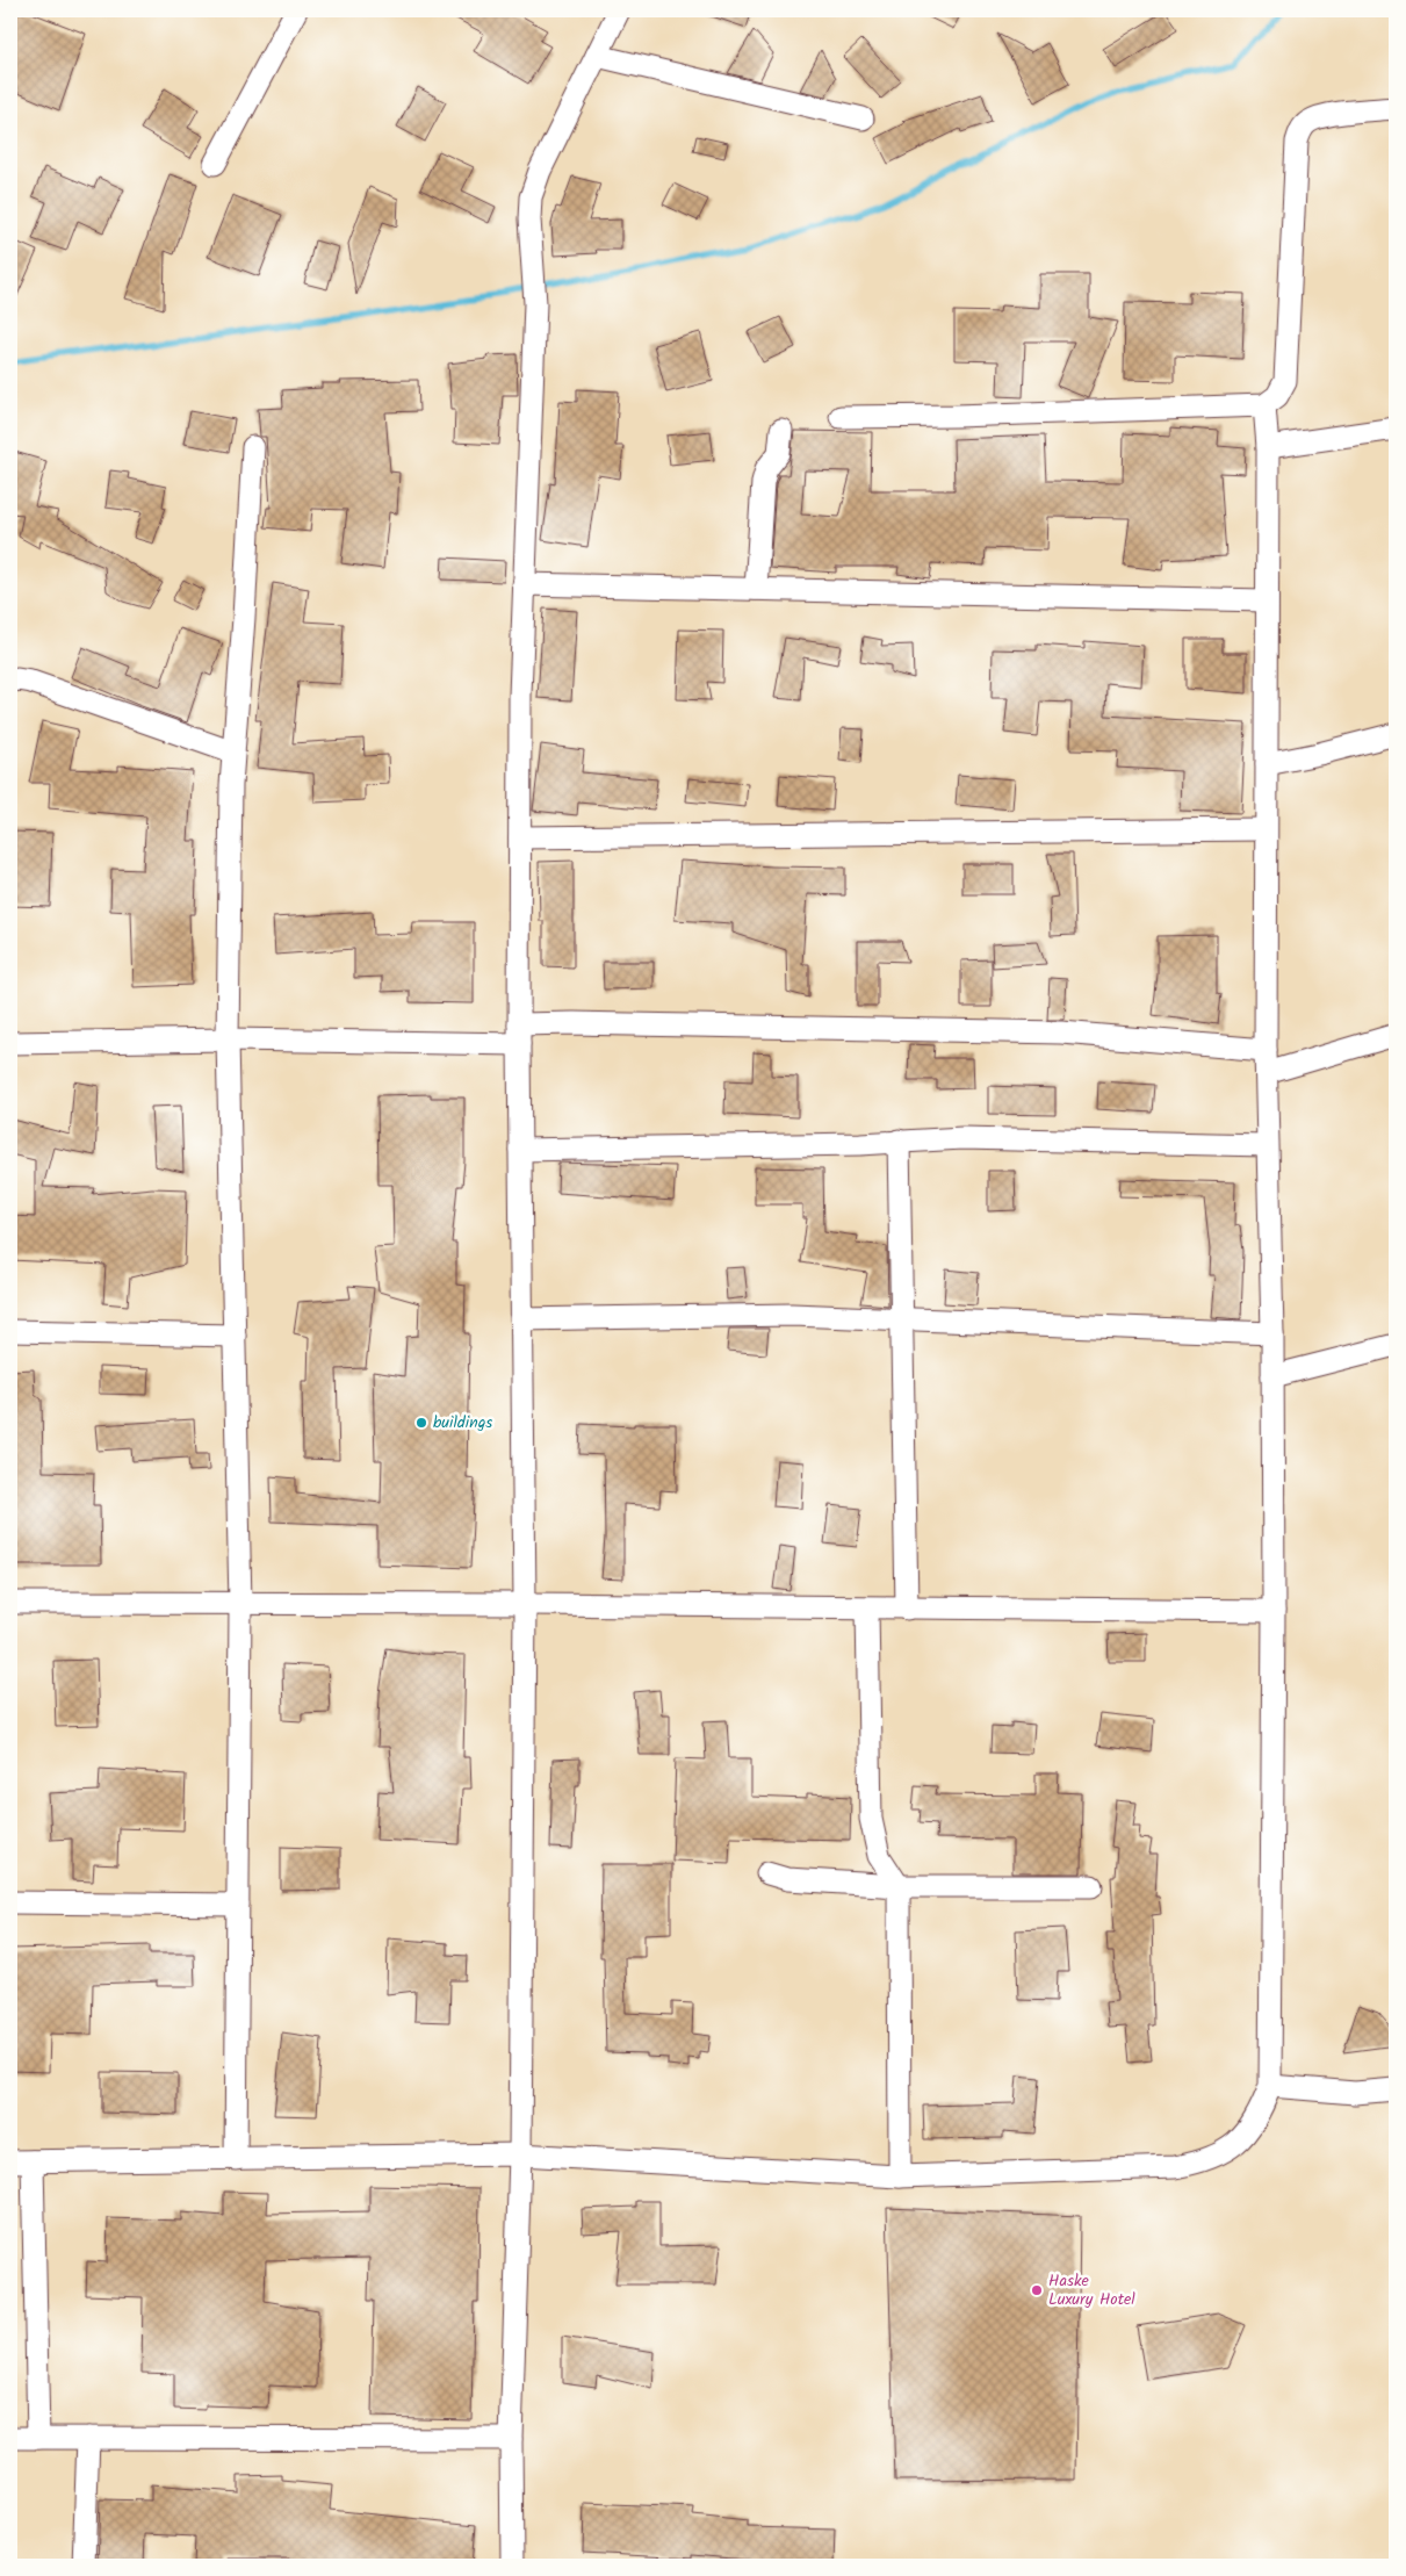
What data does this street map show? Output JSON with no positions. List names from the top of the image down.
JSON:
{
  "places": ["buildings", "Haske Luxury Hotel"]
}
